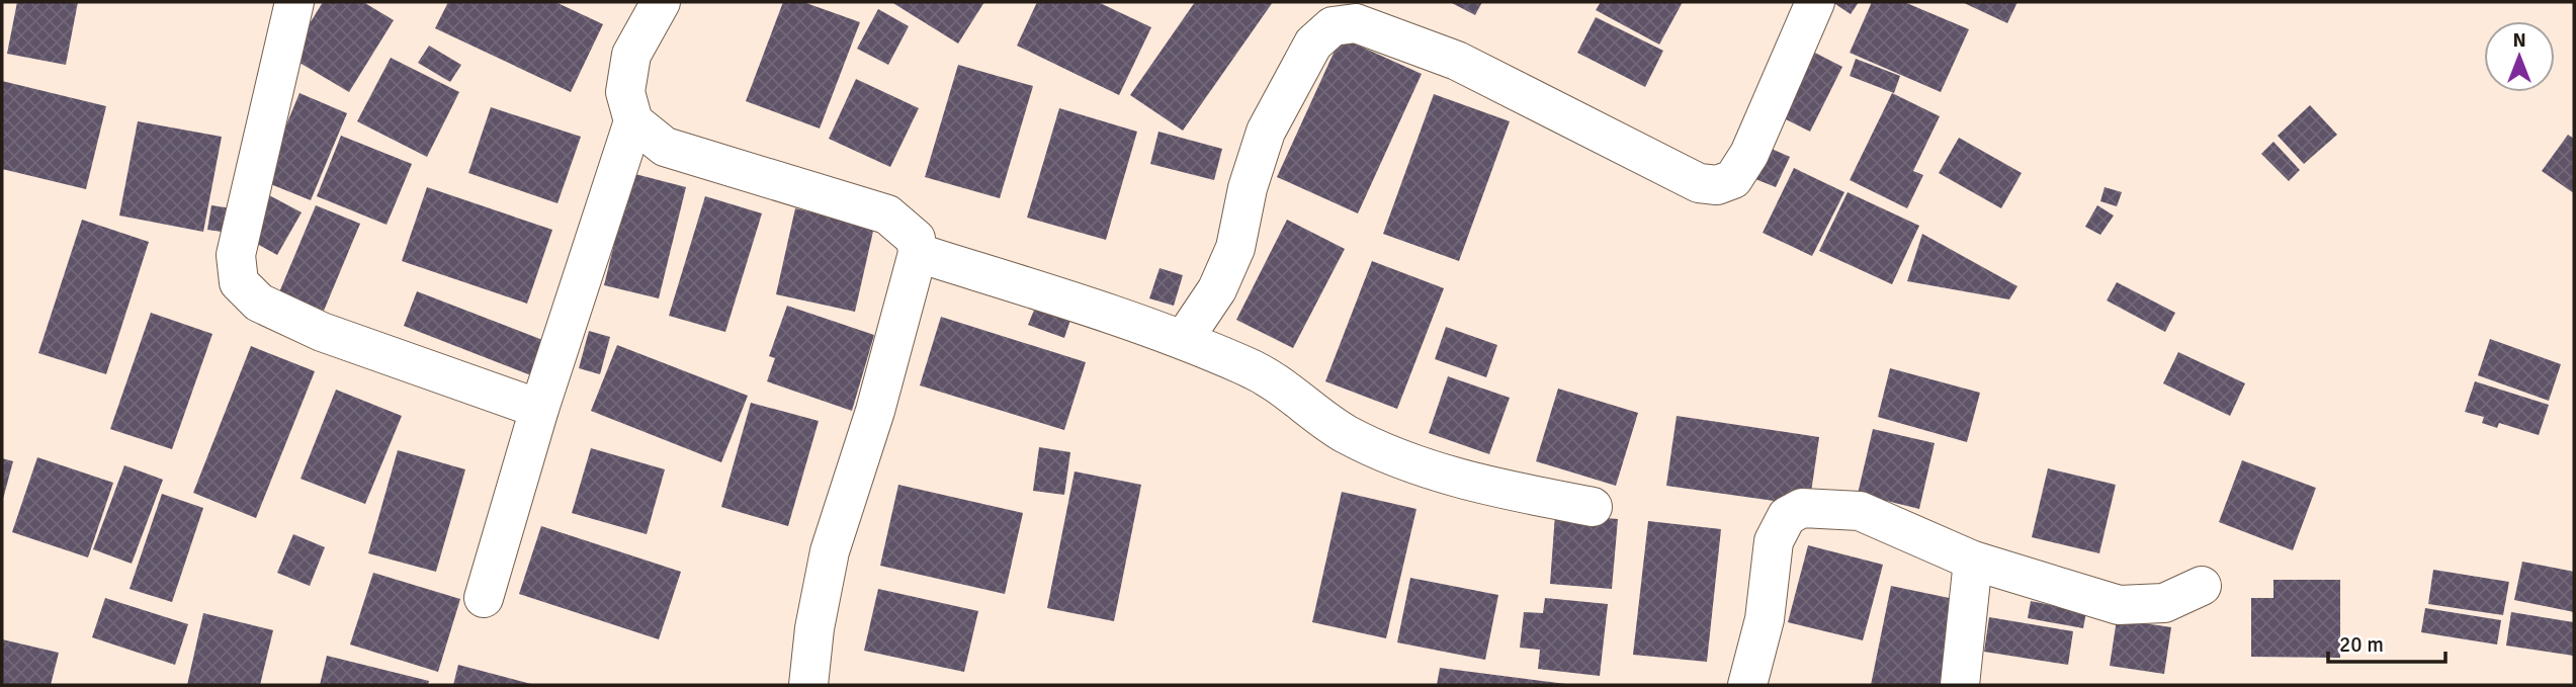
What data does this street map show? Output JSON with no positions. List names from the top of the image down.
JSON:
{
  "scale_bar": "20 m",
  "north": "top"
}
